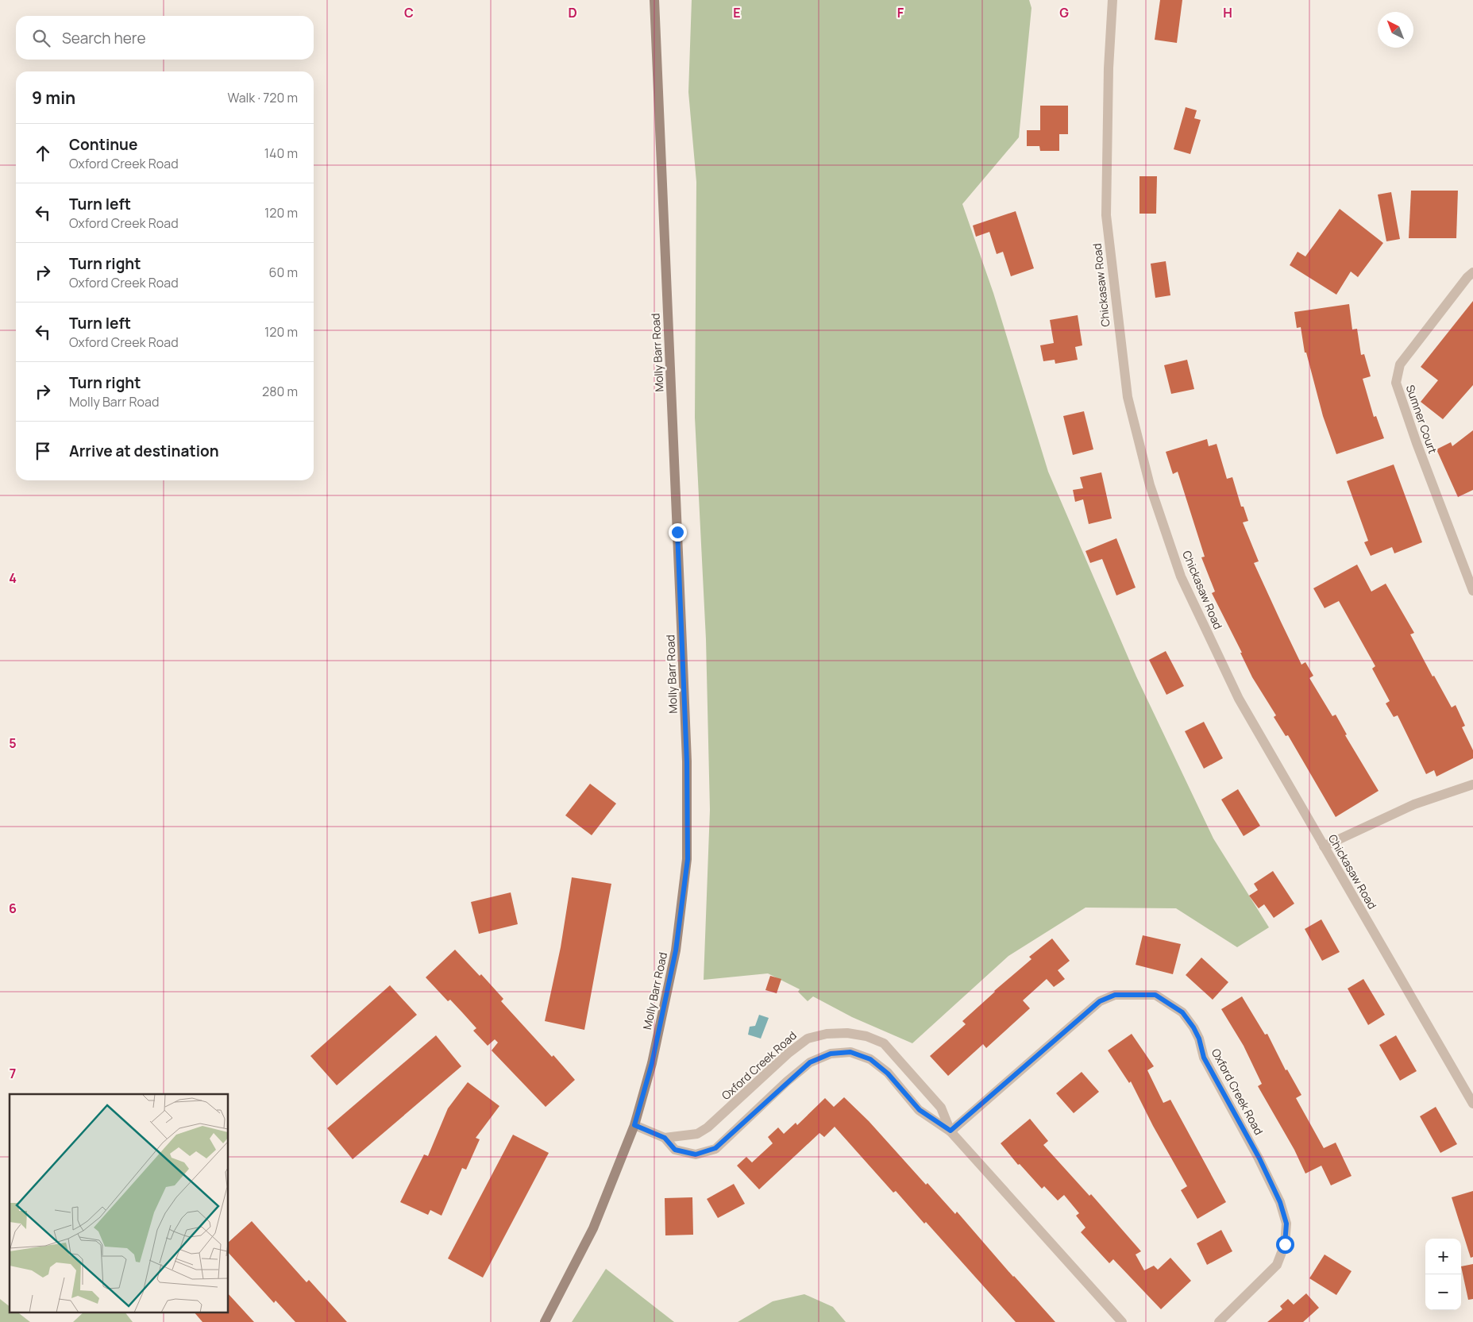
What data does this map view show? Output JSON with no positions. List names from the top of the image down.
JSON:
{
  "streets": {
    "main road": ["Molly Barr Road"],
    "street": ["Chickasaw Road", "Sumner Court", "Oxford Creek Road"]
  },
  "crossings": [
    ["Molly Barr Road", "Oxford Creek Road"]
  ],
  "north": "top left",
  "page": {
    "search": "Search here",
    "heading": ["9 min", "Walk · 720 m"],
    "list": [
      ["Continue", "Oxford Creek Road", "140 m"],
      ["Turn left", "Oxford Creek Road", "120 m"],
      ["Turn right", "Oxford Creek Road", "60 m"],
      ["Turn left", "Oxford Creek Road", "120 m"],
      ["Turn right", "Molly Barr Road", "280 m"],
      "Arrive at destination"
    ],
    "map_buttons": ["+", "−"]
  },
  "grid": {
    "columns": [
      "C",
      "D",
      "E",
      "F",
      "G",
      "H"
    ],
    "rows": [
      "4",
      "5",
      "6",
      "7"
    ]
  }
}
